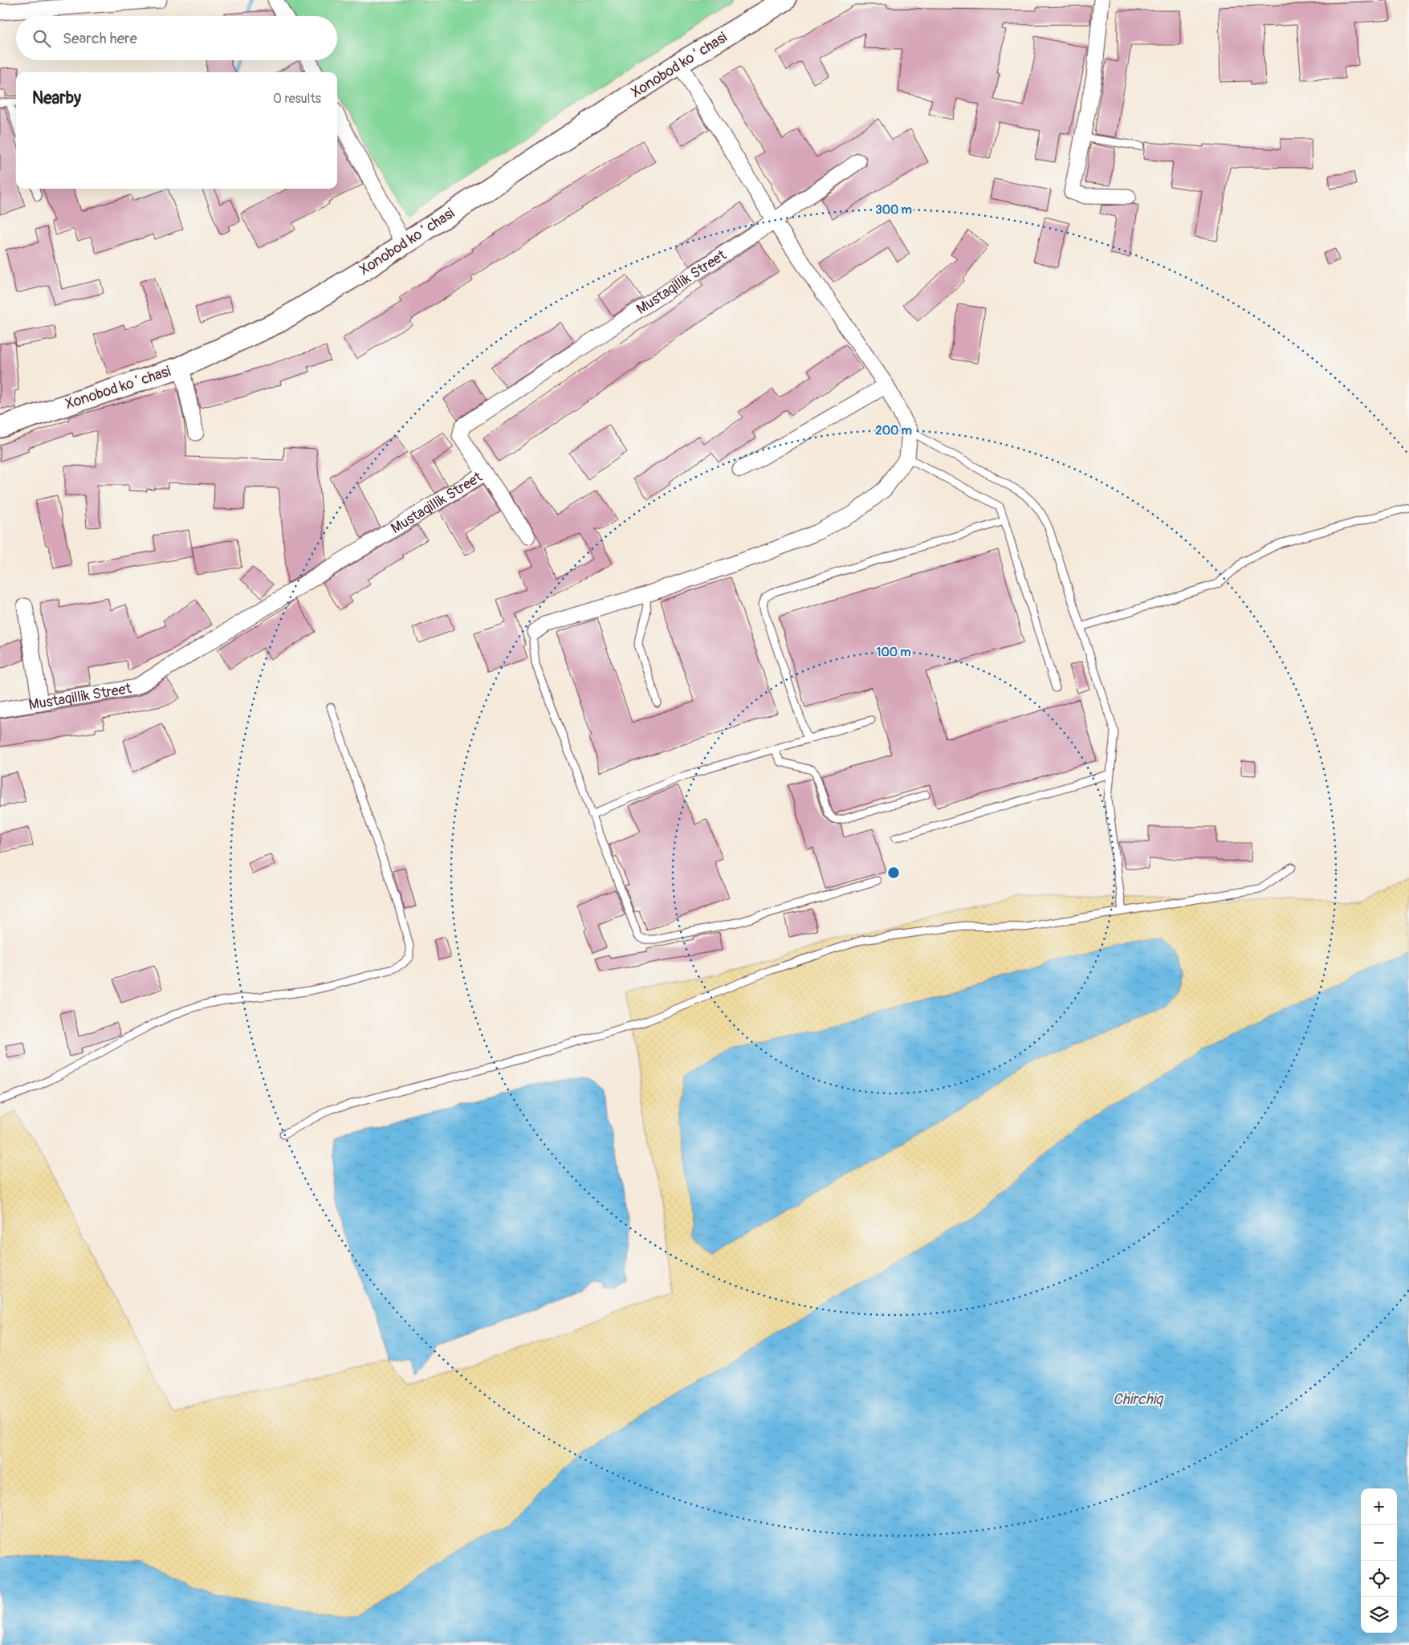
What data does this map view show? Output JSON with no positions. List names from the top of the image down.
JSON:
{
  "streets": {
    "main road": ["Xonobod koʻchasi"],
    "street": ["Mustaqillik Street"]
  },
  "water": ["Chirchiq"],
  "page": {
    "search": "Search here",
    "heading": ["Nearby", "0 results"],
    "map_buttons": ["+", "−"]
  },
  "rings": ["300 m", "200 m", "100 m"]
}
